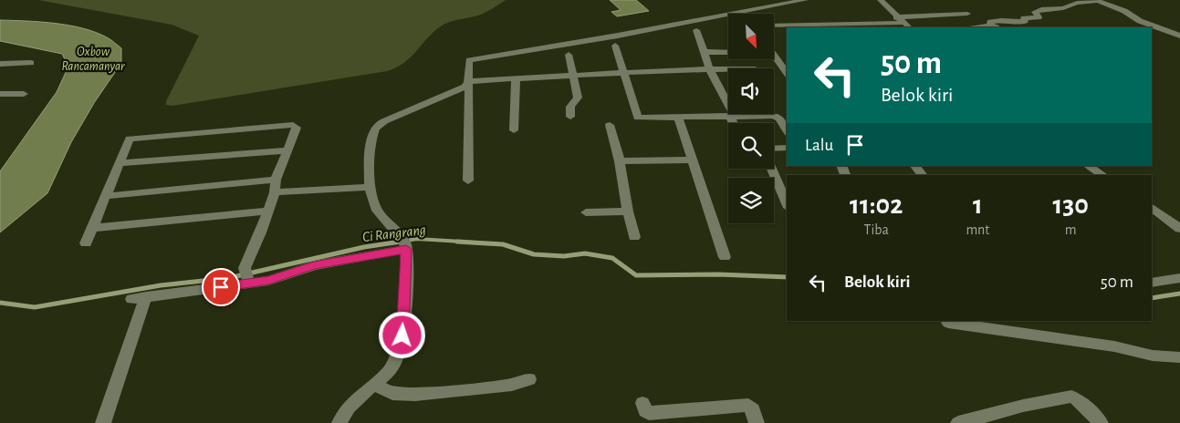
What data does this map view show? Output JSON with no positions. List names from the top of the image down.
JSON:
{
  "water": ["Oxbow Rancamanyar", "Ci Rangrang"],
  "north": "bottom right",
  "page": {
    "turn": ["50 m", "Belok kiri"],
    "then": "Lalu",
    "eta": [
      "11:02",
      "Tiba",
      "1",
      "mnt",
      "130",
      "m"
    ],
    "list": [
      {
        "name": "Belok kiri",
        "value": "50 m"
      }
    ]
  }
}
